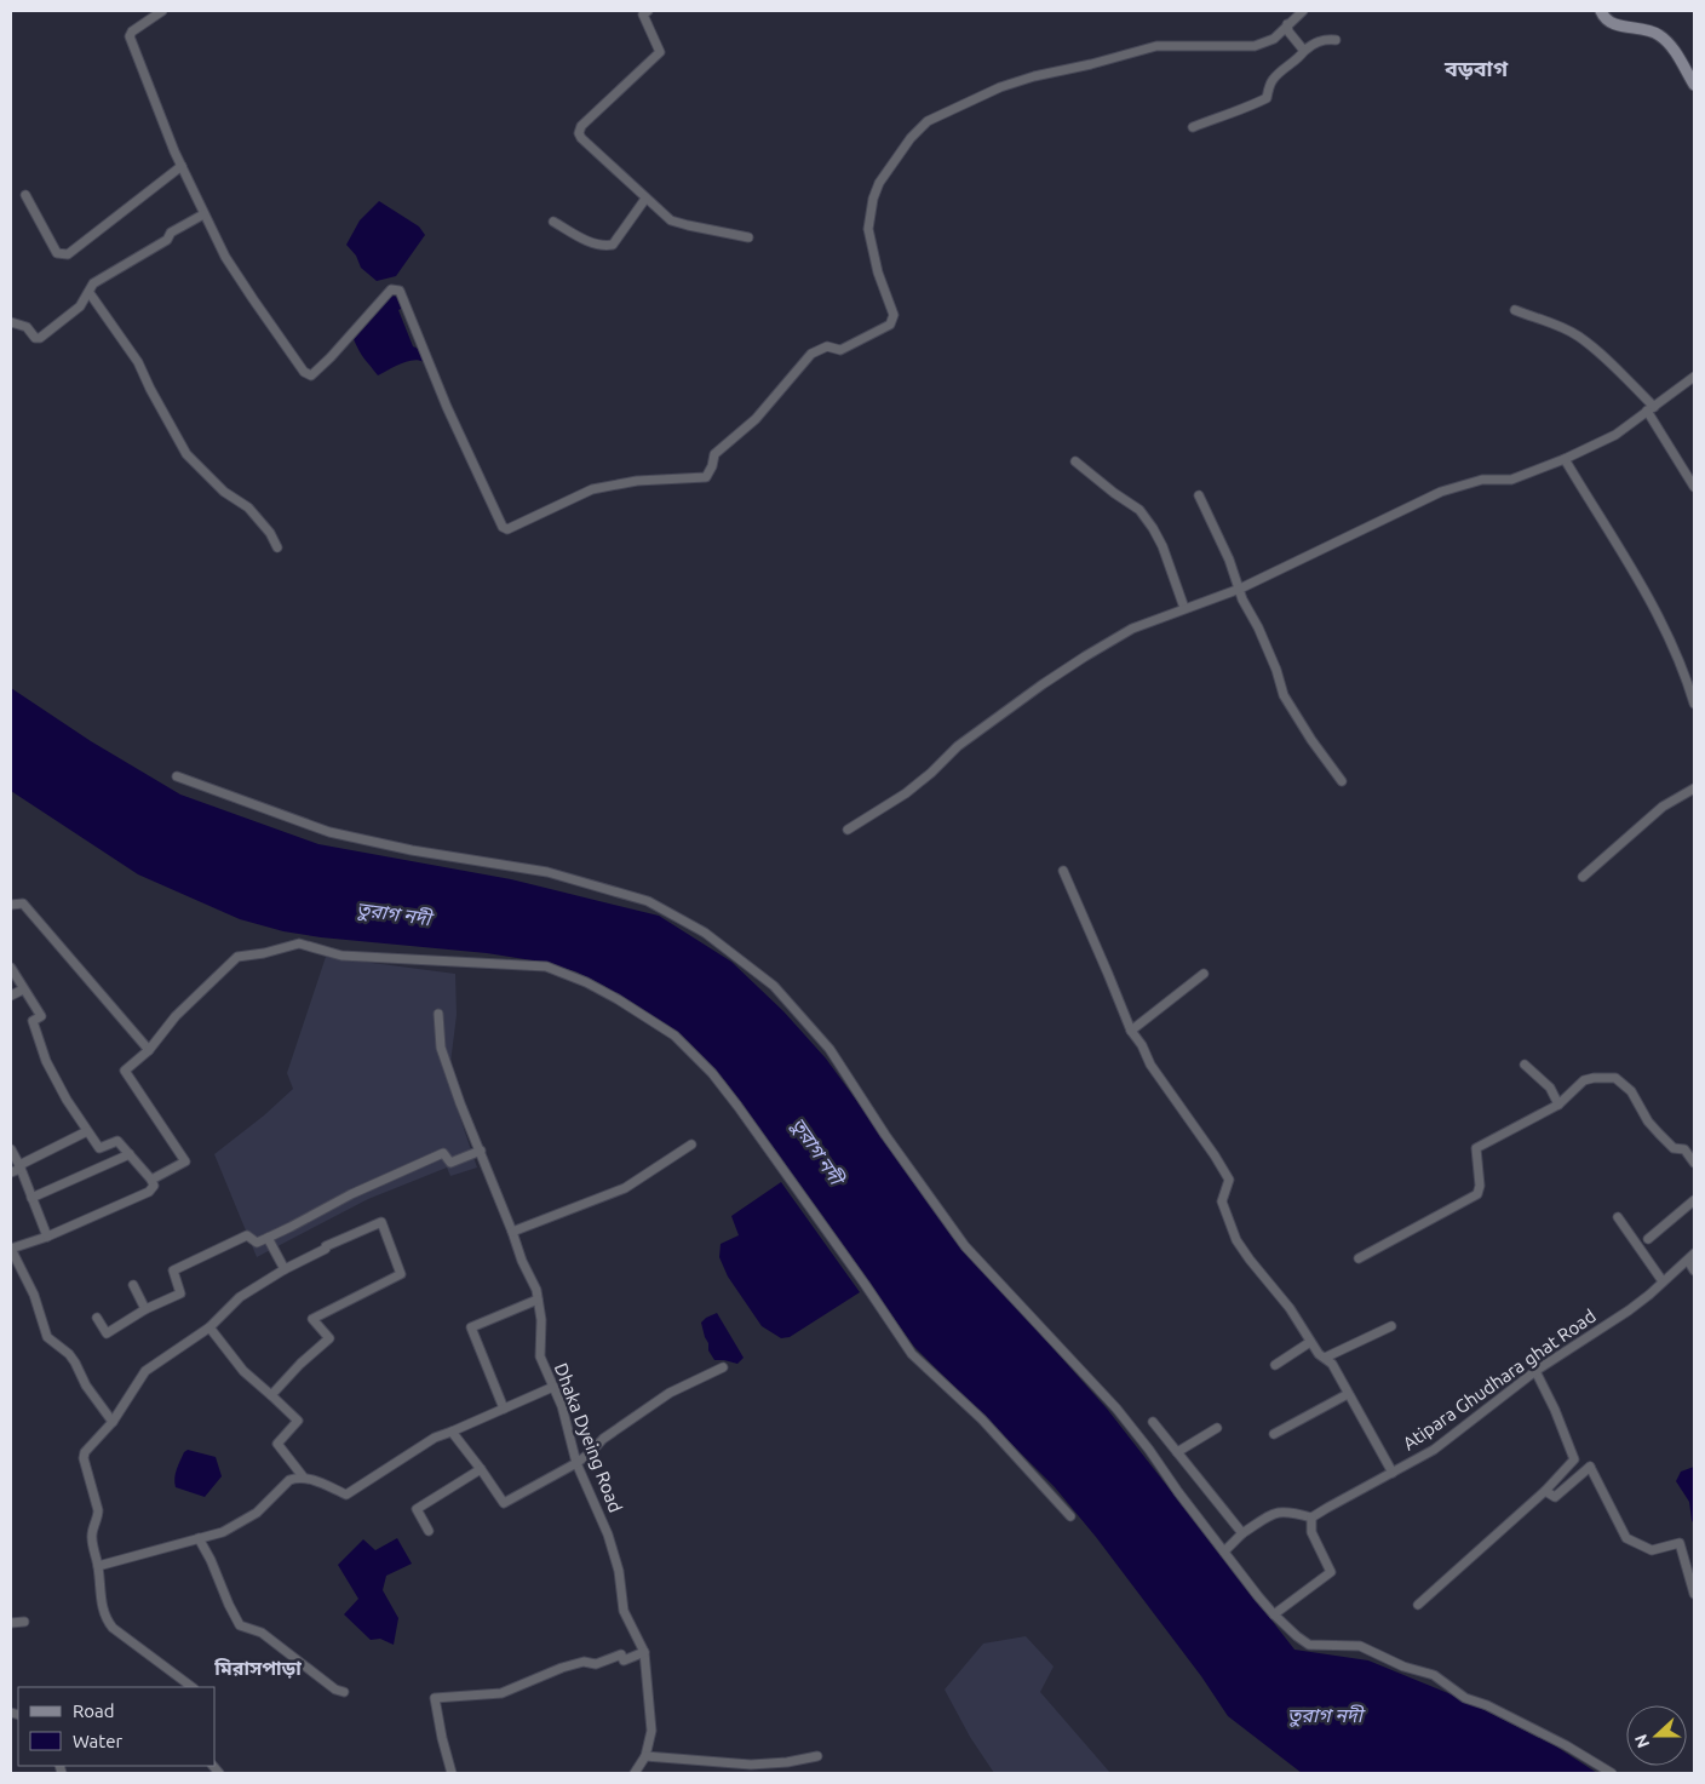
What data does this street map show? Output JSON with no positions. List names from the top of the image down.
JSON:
{
  "streets": {
    "street": ["Atipara Ghudhara ghat Road", "Dhaka Dyeing Road"]
  },
  "districts": ["বড়বাগ", "মিরাসপাড়া"],
  "water": ["তুরাগ নদী"],
  "legend": ["Road", "Water"],
  "north": "left"
}
